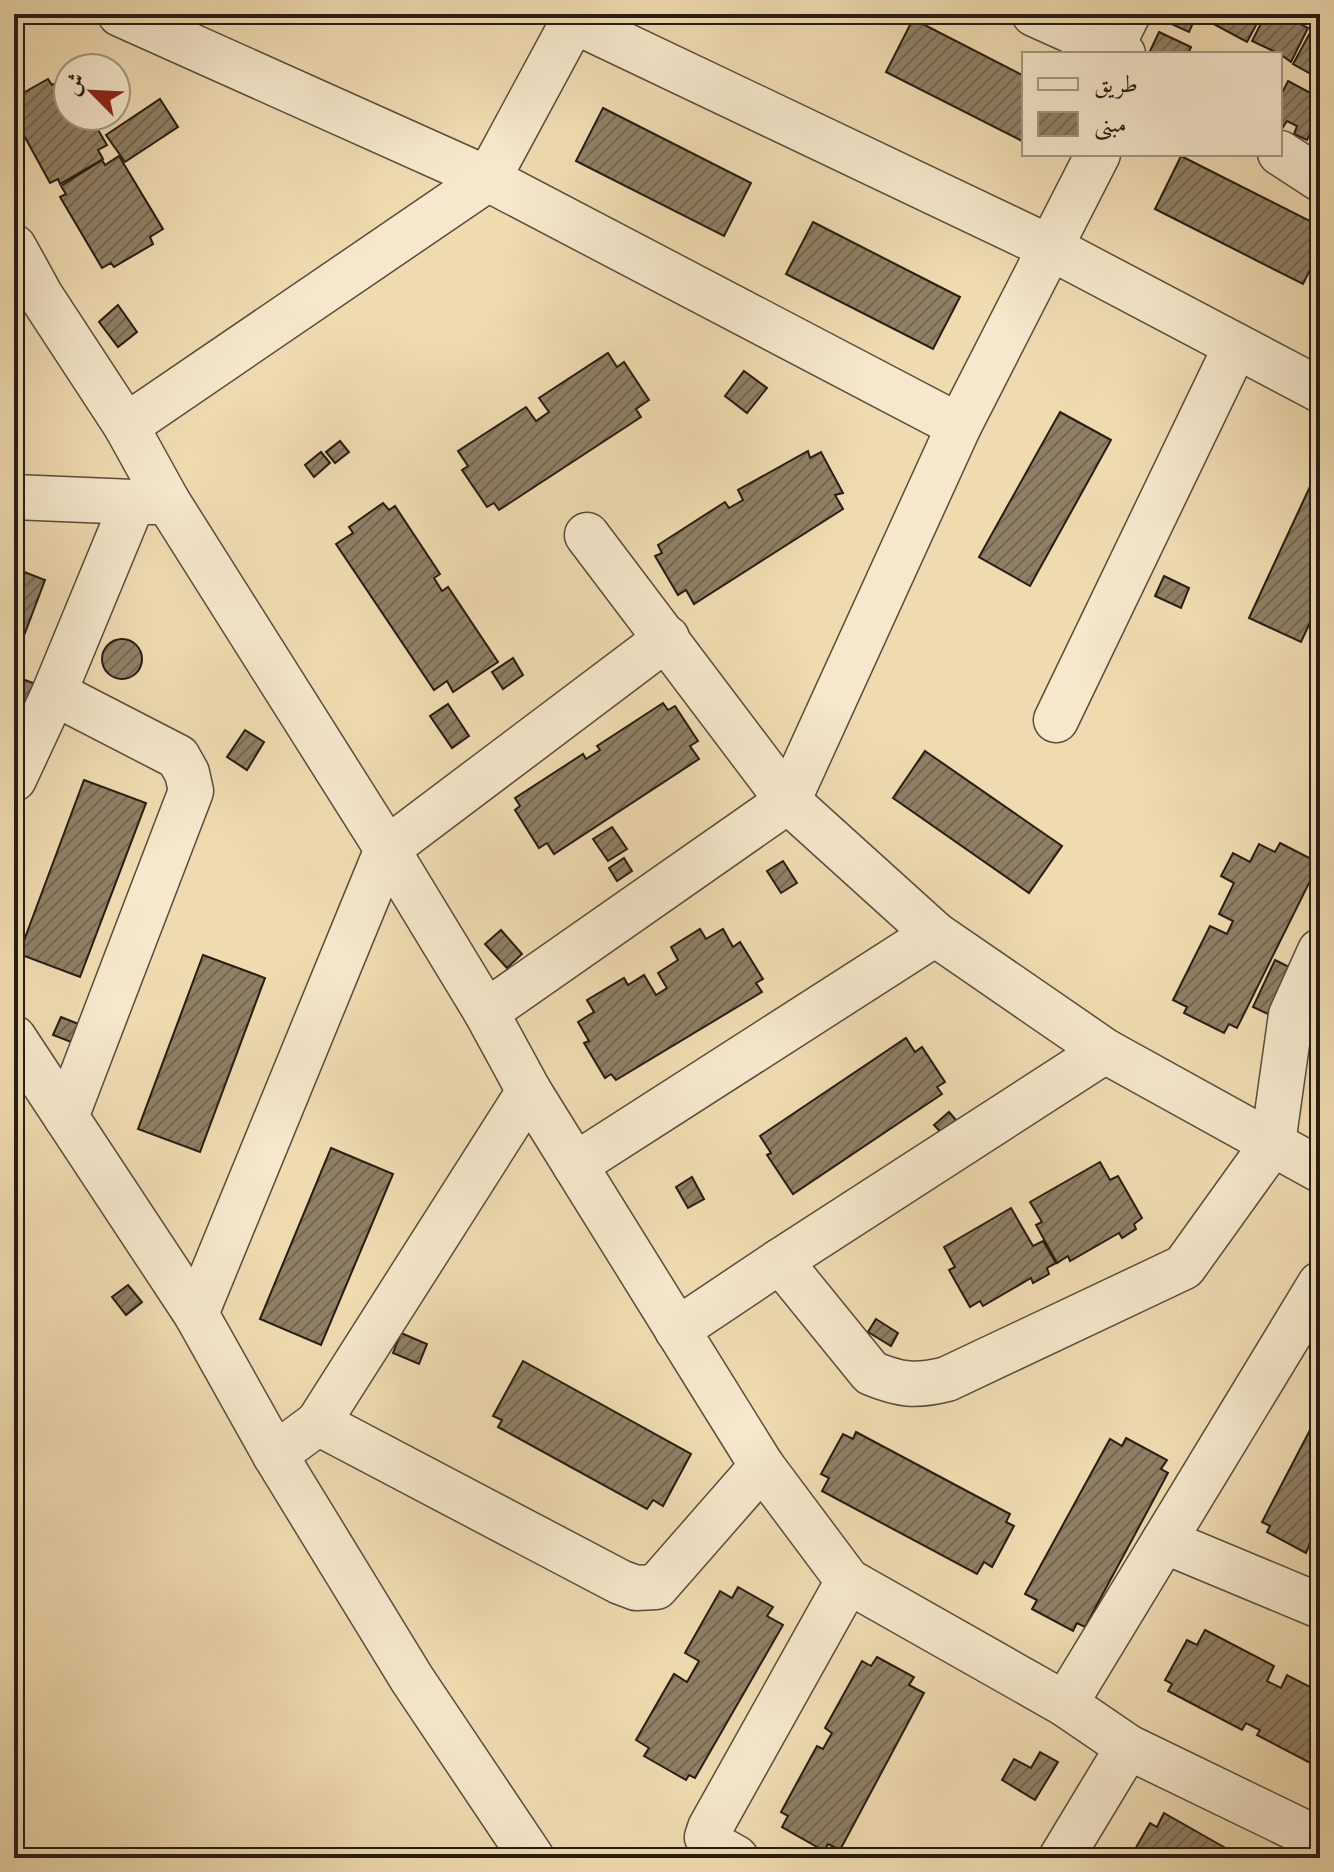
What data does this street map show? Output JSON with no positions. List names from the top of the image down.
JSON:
{
  "legend": ["طريق", "مبنى"],
  "north": "top left"
}
